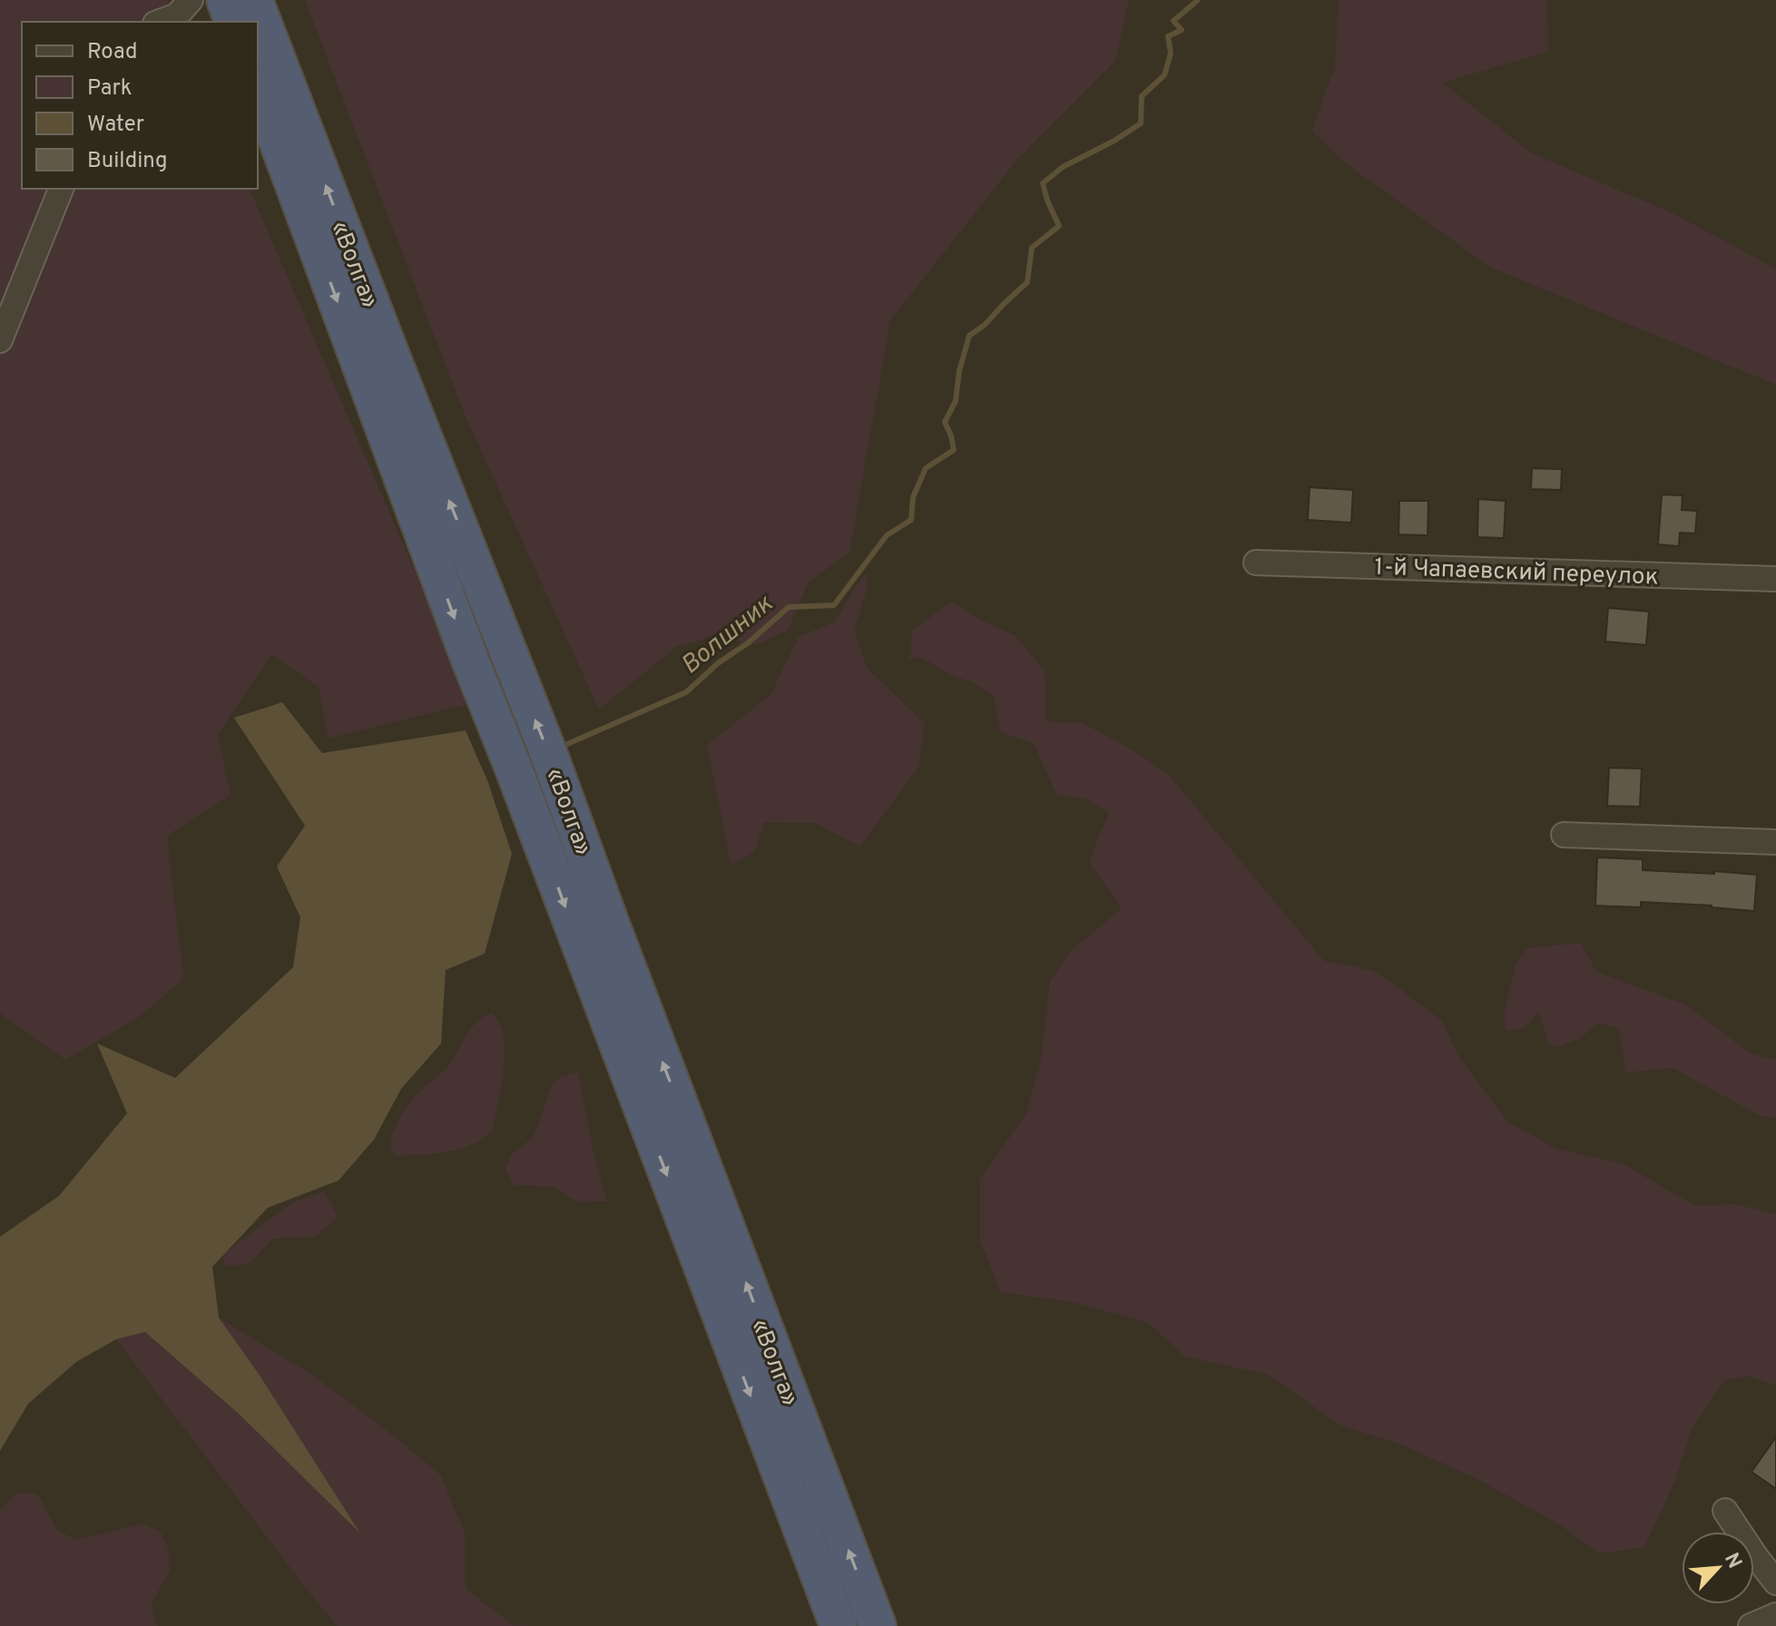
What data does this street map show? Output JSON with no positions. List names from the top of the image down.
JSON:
{
  "streets": {
    "highway": ["«Волга»"],
    "street": ["1-й Чапаевский переулок"]
  },
  "water": ["Волшник"],
  "legend": [
    "Road",
    "Park",
    "Water",
    "Building"
  ],
  "north": "top right"
}
